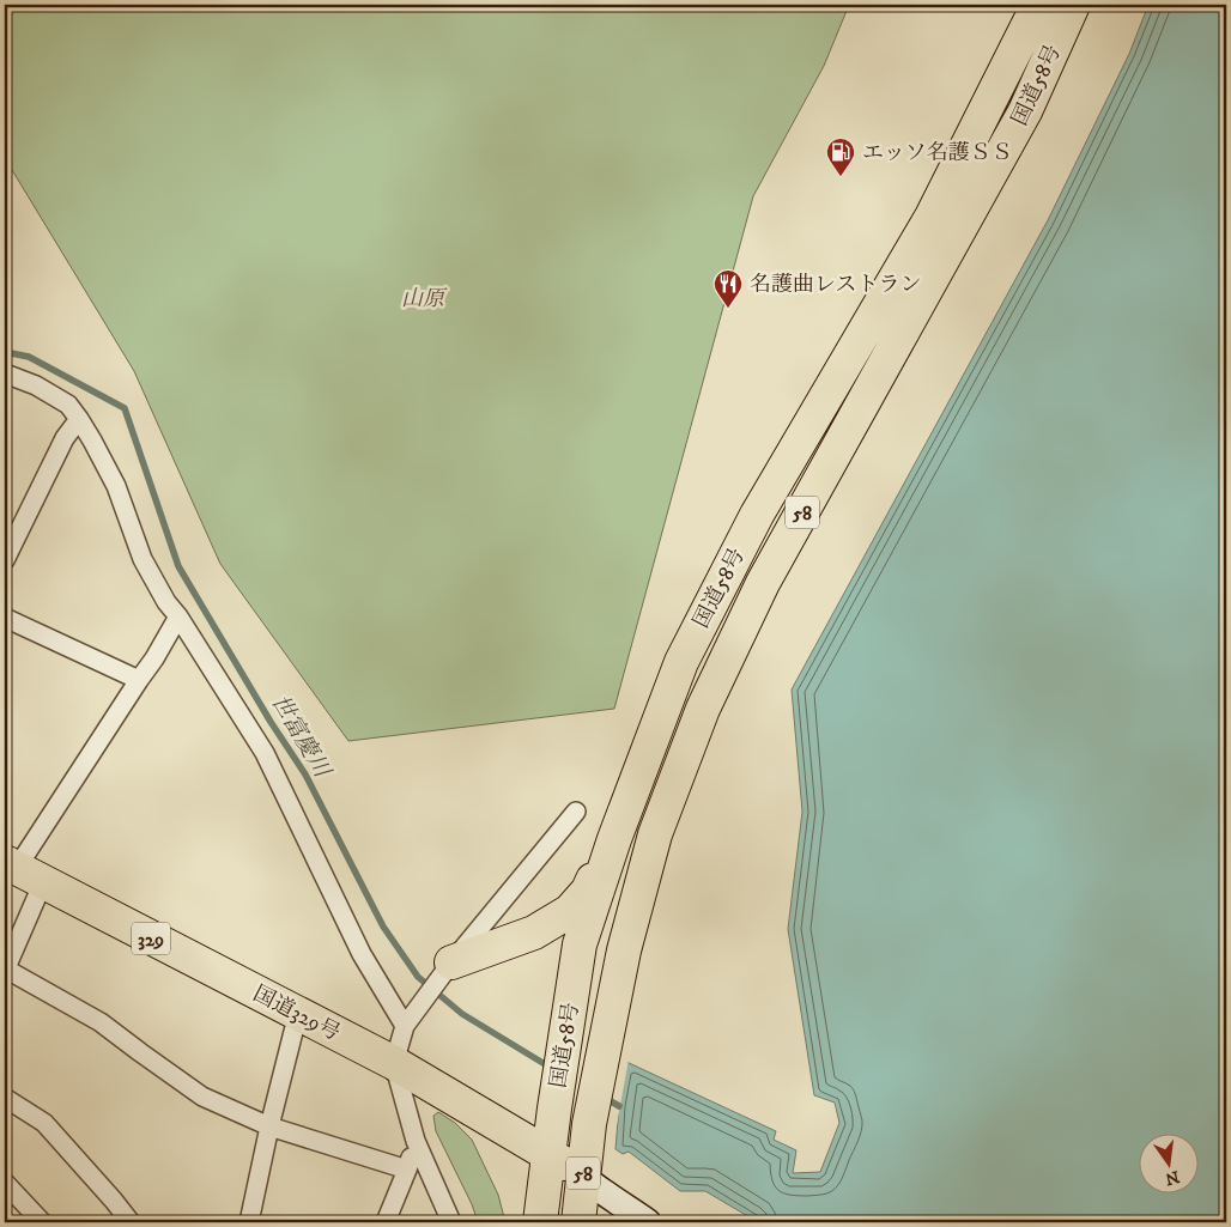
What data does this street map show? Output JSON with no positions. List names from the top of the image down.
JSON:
{
  "streets": {
    "highway": [
      "国道58号",
      "58",
      "329",
      "国道329号"
    ]
  },
  "crossings": [
    ["国道58号", "国道329号"]
  ],
  "water": ["世富慶川"],
  "parks": ["山原"],
  "places": {
    "fuel station": ["エッソ名護ＳＳ"],
    "restaurant": ["名護曲レストラン"]
  },
  "north": "bottom"
}
